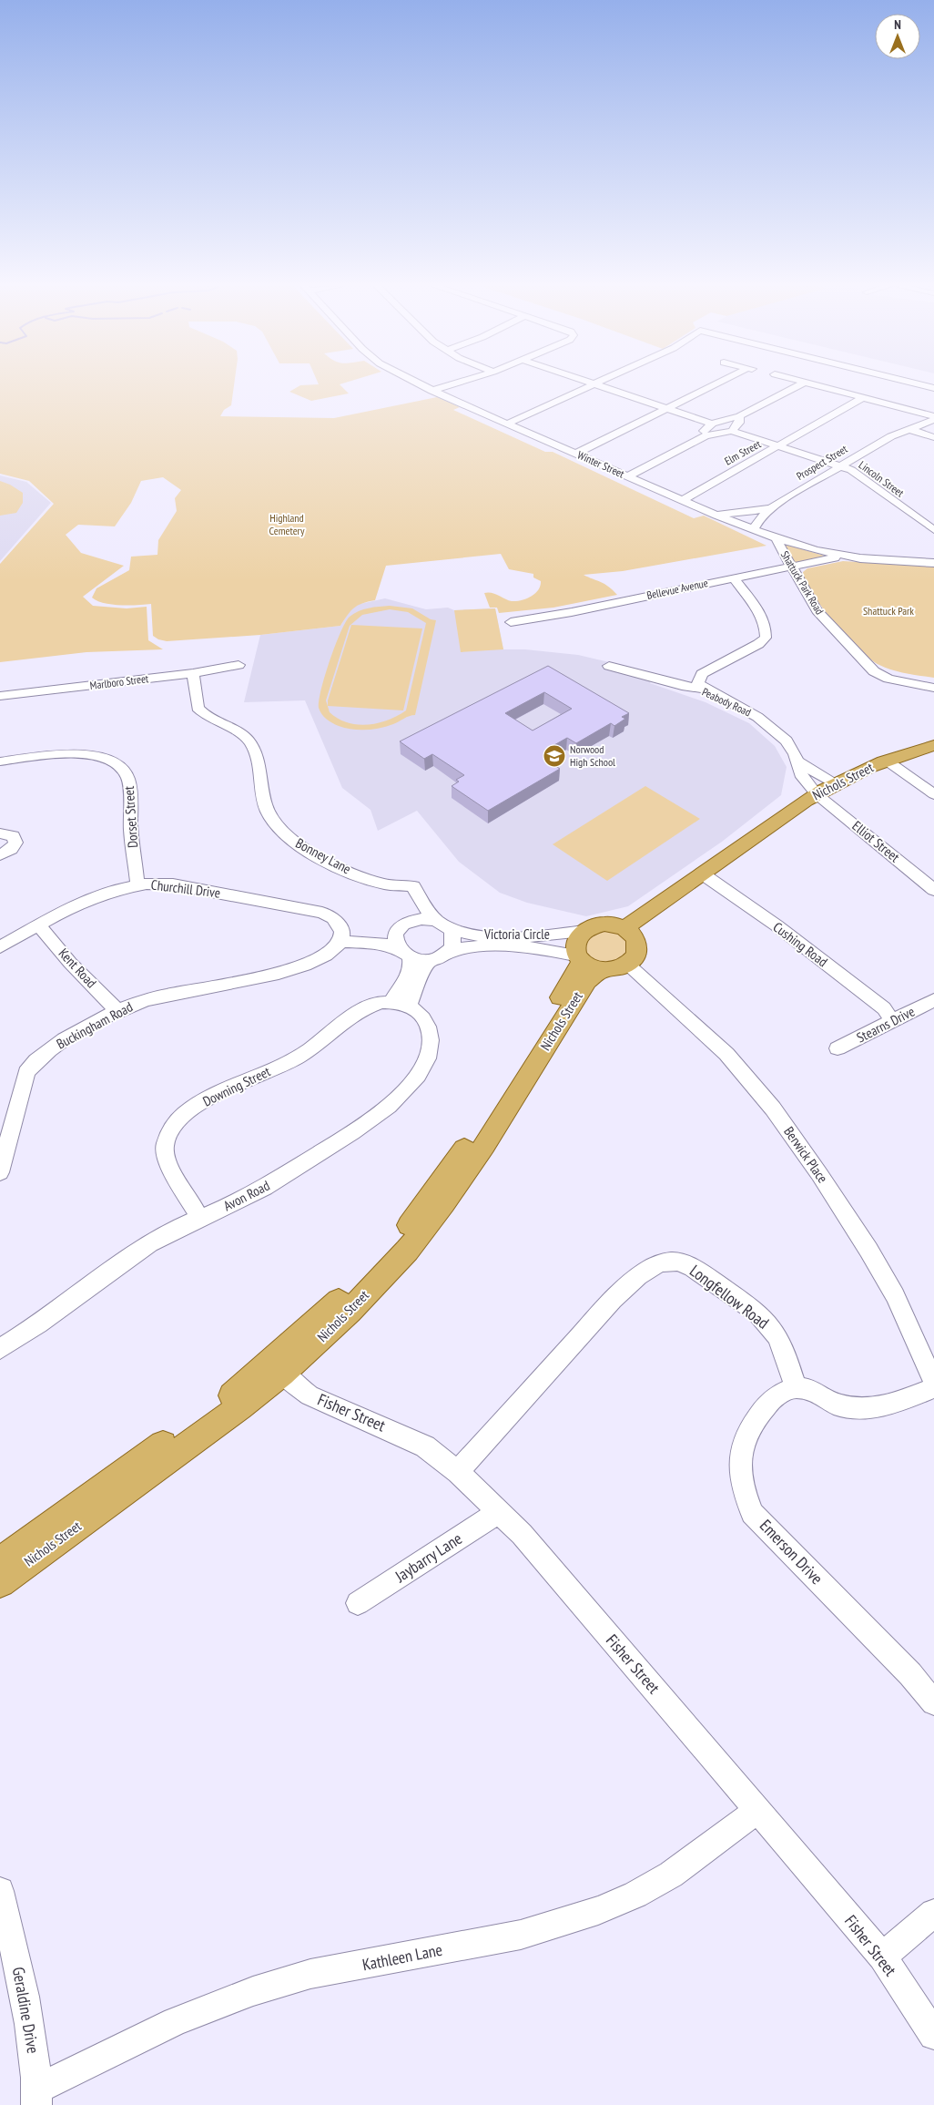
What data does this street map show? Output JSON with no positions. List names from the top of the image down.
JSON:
{
  "streets": {
    "main road": ["Nichols Street"],
    "street": [
      "Elm Street",
      "Prospect Street",
      "Winter Street",
      "Lincoln Street",
      "Shattuck Park Road",
      "Bellevue Avenue",
      "Marlboro Street",
      "Peabody Road",
      "Dorset Street",
      "Elliot Street",
      "Bonney Lane",
      "Churchill Drive",
      "Victoria Circle",
      "Cushing Road",
      "Kent Road",
      "Stearns Drive",
      "Buckingham Road",
      "Downing Street",
      "Berwick Place",
      "Avon Road",
      "Longfellow Road",
      "Fisher Street",
      "Emerson Drive",
      "Jaybarry Lane",
      "Kathleen Lane",
      "Geraldine Drive"
    ]
  },
  "crossings": [
    ["Elm Street", "Winter Street"],
    ["Elm Street", "Lincoln Street"],
    ["Prospect Street", "Winter Street"],
    ["Prospect Street", "Lincoln Street"],
    ["Winter Street", "Shattuck Park Road"],
    ["Winter Street", "Bellevue Avenue"],
    ["Shattuck Park Road", "Bellevue Avenue"],
    ["Marlboro Street", "Bonney Lane"],
    ["Peabody Road", "Nichols Street"],
    ["Peabody Road", "Elliot Street"],
    ["Nichols Street", "Elliot Street"],
    ["Nichols Street", "Victoria Circle"],
    ["Nichols Street", "Cushing Road"],
    ["Nichols Street", "Berwick Place"],
    ["Nichols Street", "Fisher Street"],
    ["Dorset Street", "Churchill Drive"],
    ["Churchill Drive", "Kent Road"],
    ["Churchill Drive", "Buckingham Road"],
    ["Victoria Circle", "Berwick Place"],
    ["Cushing Road", "Stearns Drive"],
    ["Kent Road", "Buckingham Road"],
    ["Downing Street", "Avon Road"],
    ["Longfellow Road", "Fisher Street"],
    ["Longfellow Road", "Emerson Drive"],
    ["Fisher Street", "Jaybarry Lane"],
    ["Fisher Street", "Kathleen Lane"],
    ["Kathleen Lane", "Geraldine Drive"]
  ],
  "parks": ["Highland Cemetery", "Shattuck Park"],
  "places": {
    "school or university": ["Norwood High School"]
  },
  "north": "top"
}
